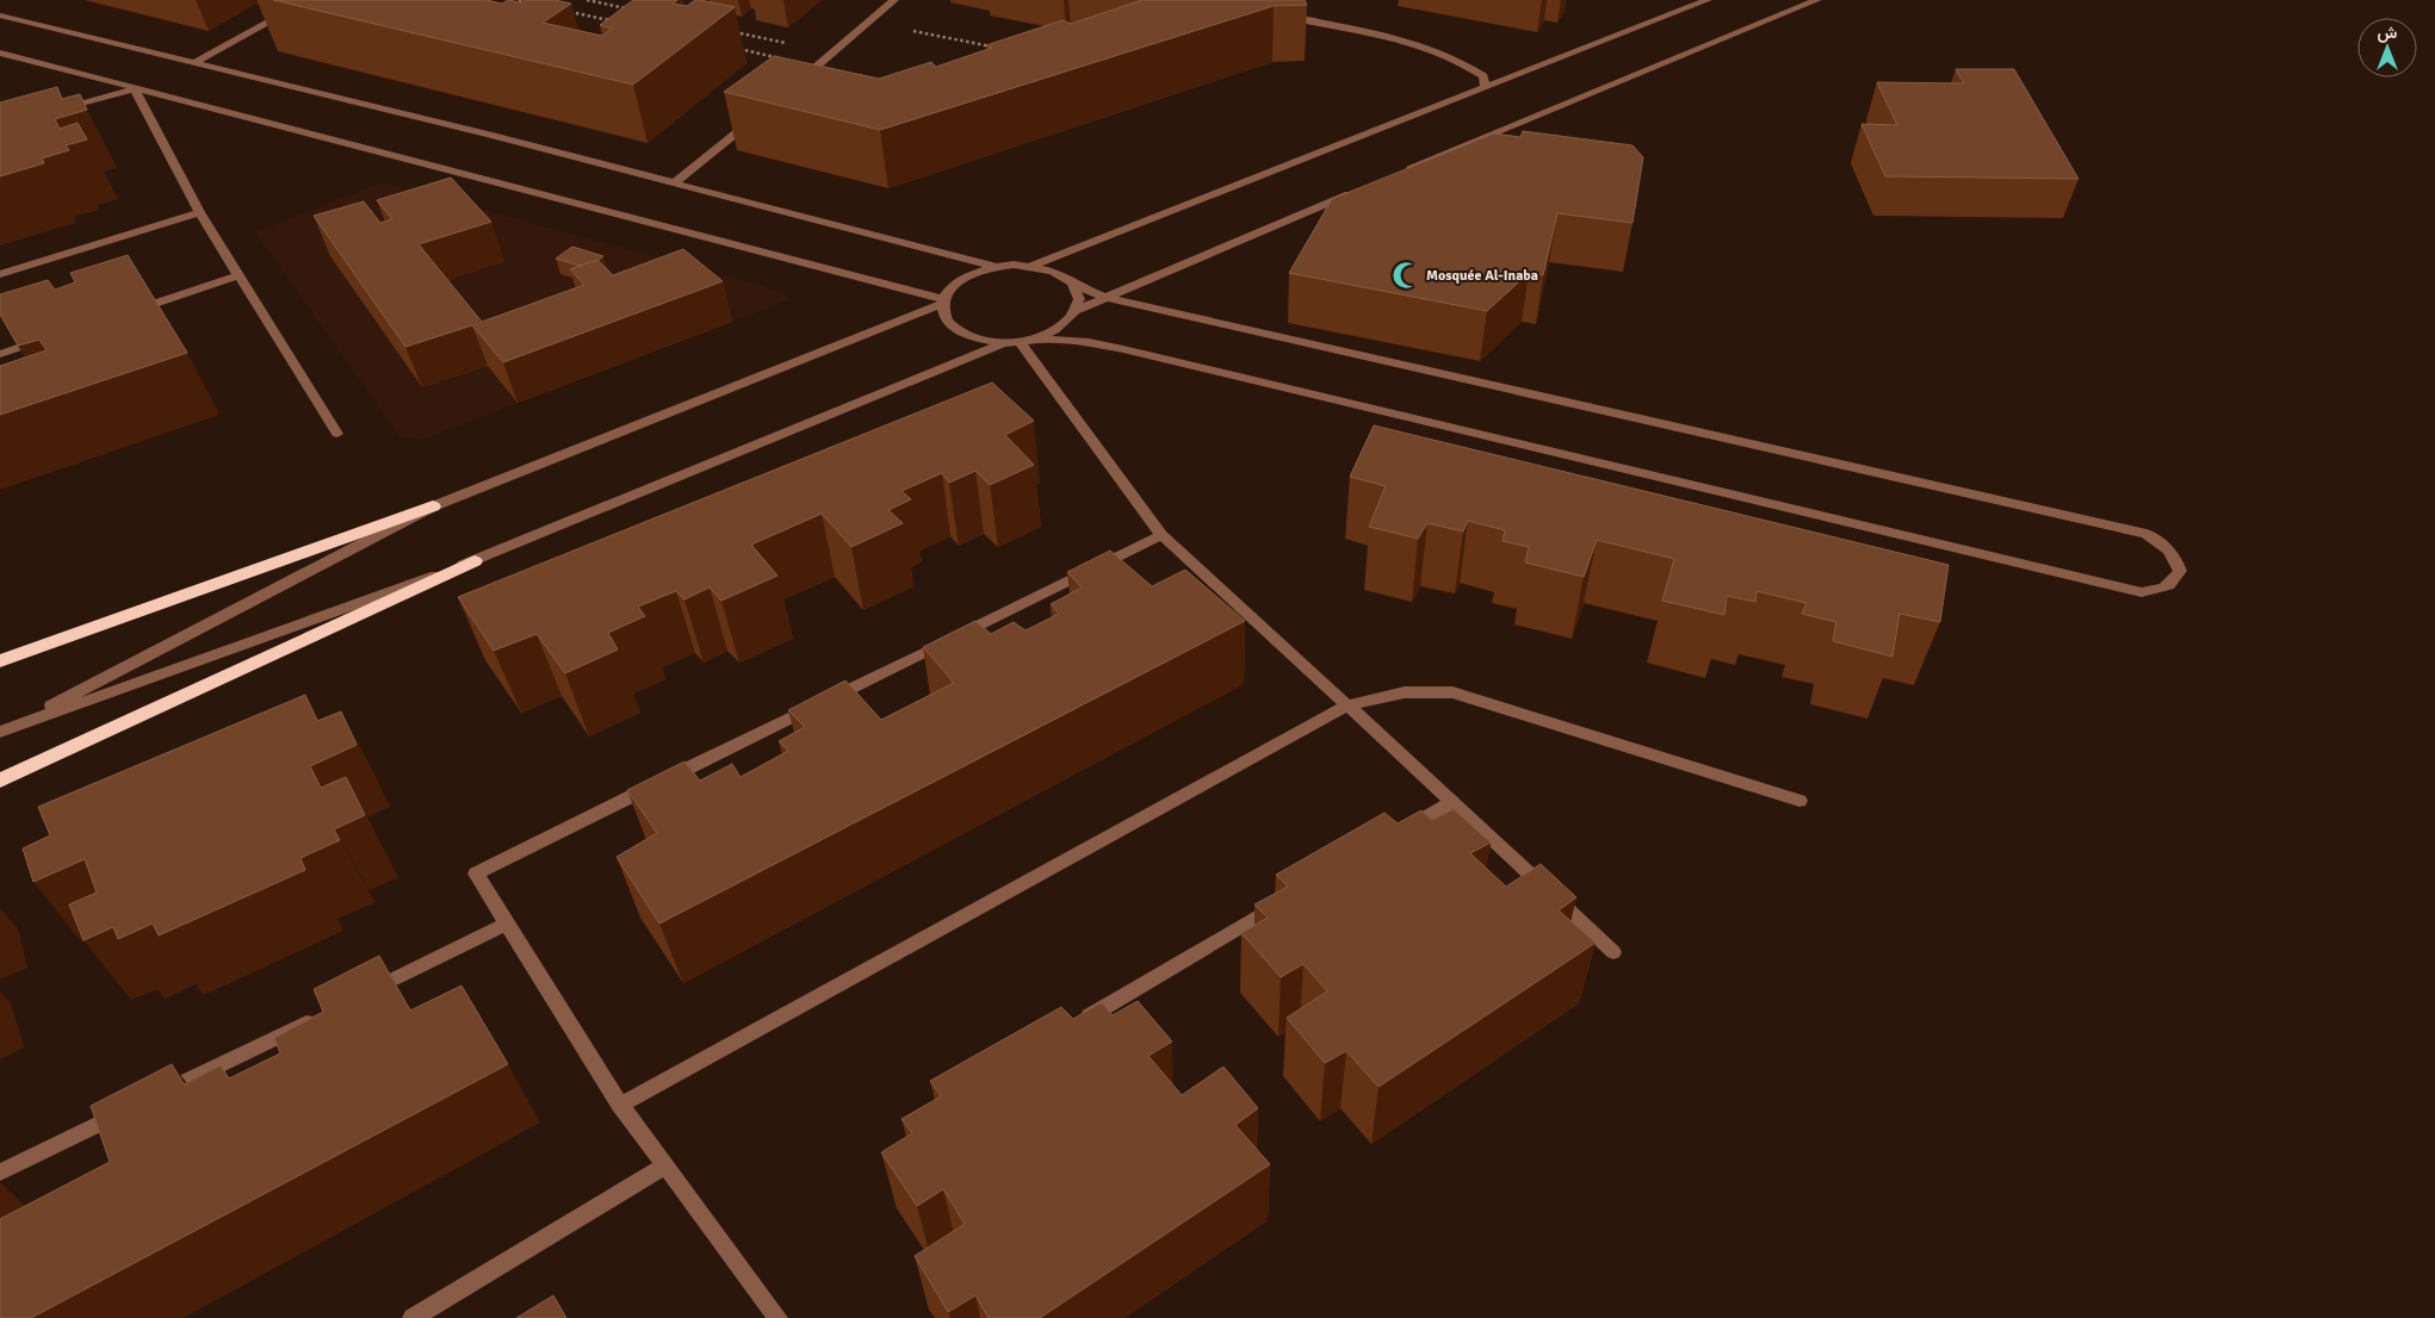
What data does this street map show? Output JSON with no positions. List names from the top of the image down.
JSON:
{
  "places": {
    "mosque": ["Mosquée Al-Inaba"]
  },
  "north": "top"
}
